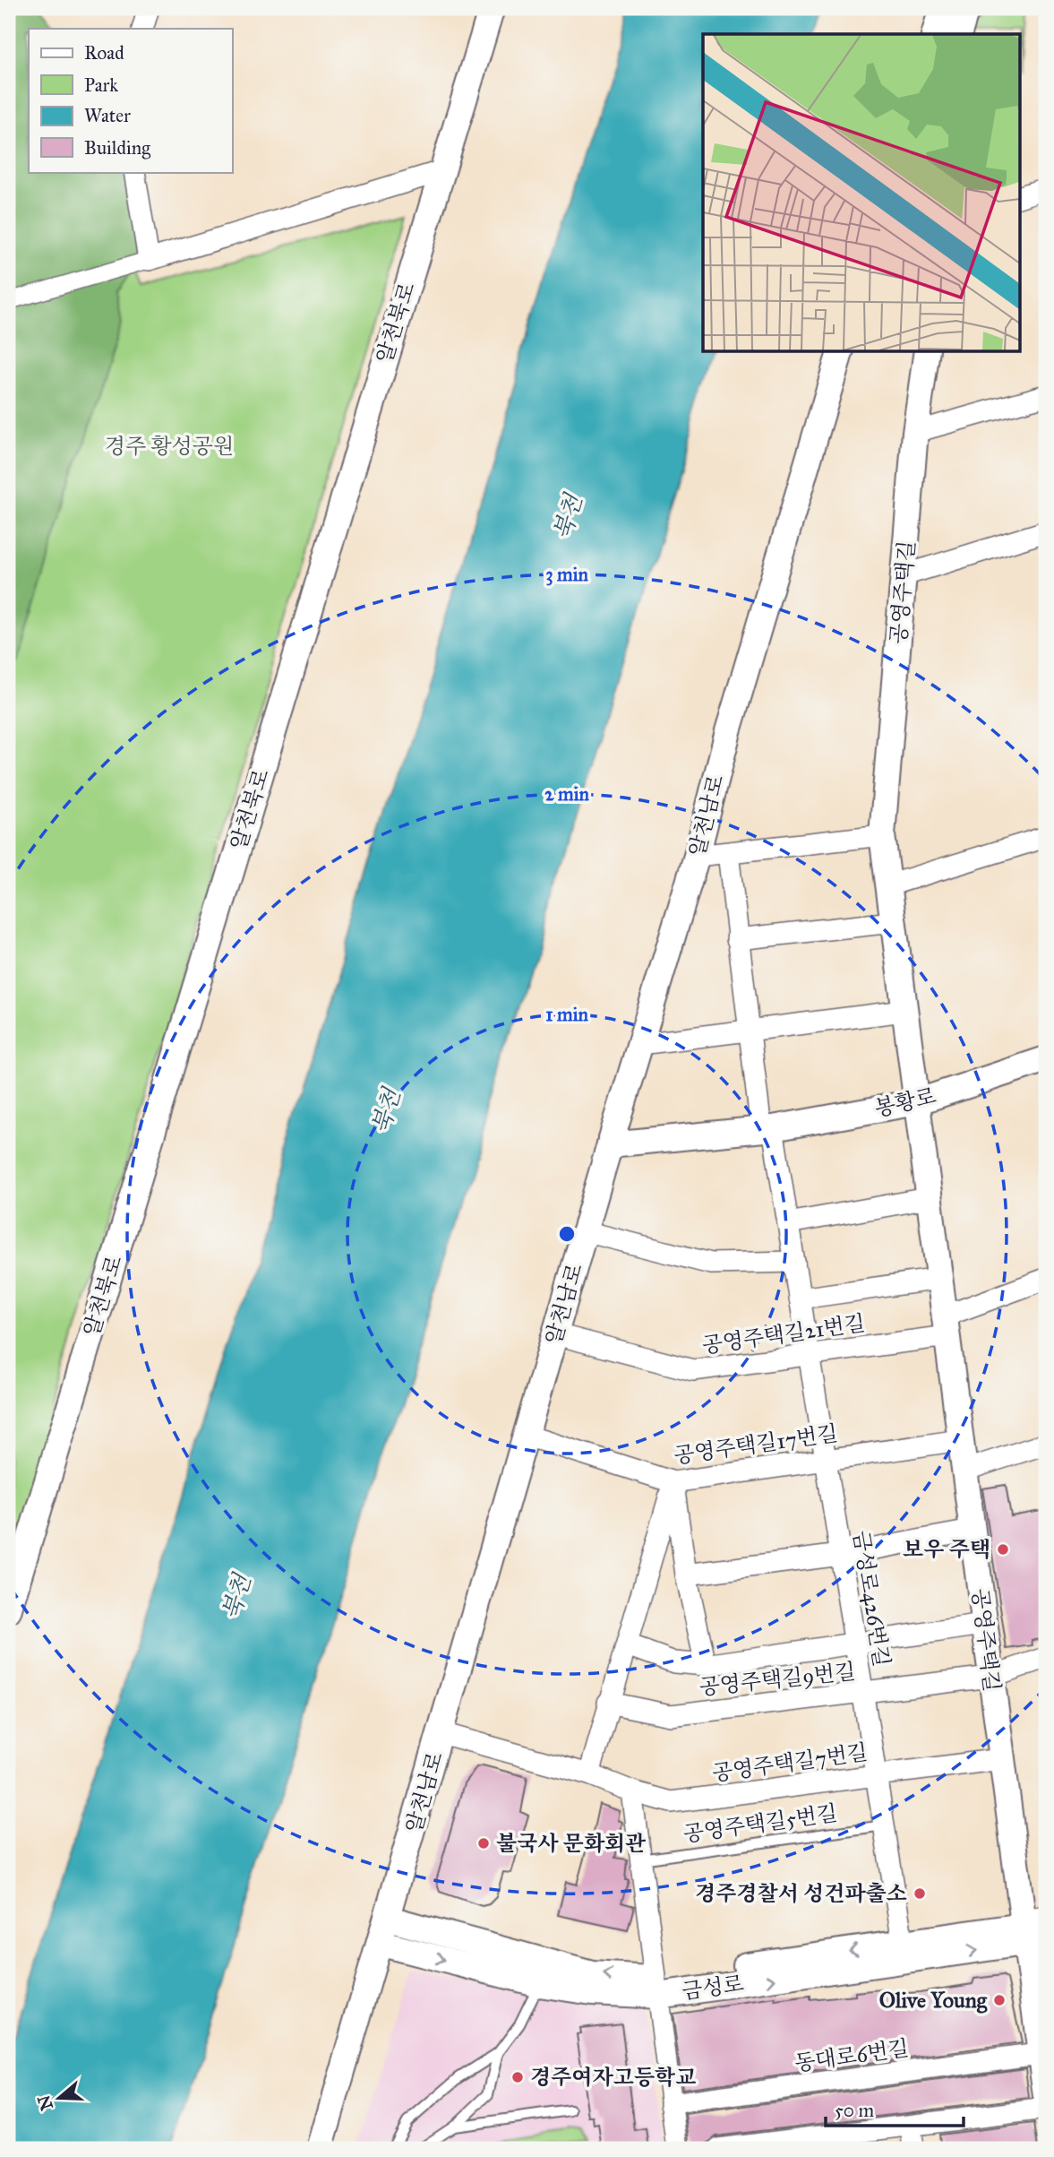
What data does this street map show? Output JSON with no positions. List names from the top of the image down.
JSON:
{
  "streets": {
    "street": [
      "알천북로",
      "공영주택길",
      "알천남로",
      "봉황로",
      "공영주택길21번길",
      "공영주택길17번길",
      "금성로426번길",
      "공영주택길9번길",
      "공영주택길7번길",
      "금성로",
      "동대로6번길"
    ],
    "lane": ["공영주택길5번길"]
  },
  "crossings": [
    ["공영주택길", "봉황로"],
    ["공영주택길", "공영주택길21번길"],
    ["공영주택길", "공영주택길17번길"],
    ["공영주택길", "공영주택길9번길"],
    ["공영주택길", "공영주택길7번길"],
    ["공영주택길", "금성로"],
    ["공영주택길", "동대로6번길"],
    ["알천남로", "봉황로"],
    ["알천남로", "공영주택길21번길"],
    ["알천남로", "공영주택길17번길"],
    ["알천남로", "공영주택길7번길"],
    ["알천남로", "금성로"],
    ["봉황로", "금성로426번길"],
    ["공영주택길21번길", "금성로426번길"],
    ["공영주택길17번길", "금성로426번길"],
    ["금성로426번길", "공영주택길9번길"],
    ["금성로426번길", "공영주택길7번길"],
    ["금성로426번길", "공영주택길5번길"],
    ["금성로426번길", "금성로"],
    ["공영주택길7번길", "금성로"],
    ["공영주택길5번길", "금성로"]
  ],
  "water": ["북천"],
  "parks": ["경주 황성공원"],
  "places": [
    "보우 주택",
    "불국사 문화회관",
    "경주경찰서 성건파출소",
    "Olive Young",
    "경주여자고등학교"
  ],
  "legend": [
    "Road",
    "Park",
    "Water",
    "Building"
  ],
  "scale_bar": "50 m",
  "north": "left",
  "rings": ["3 min", "2 min", "1 min"]
}
